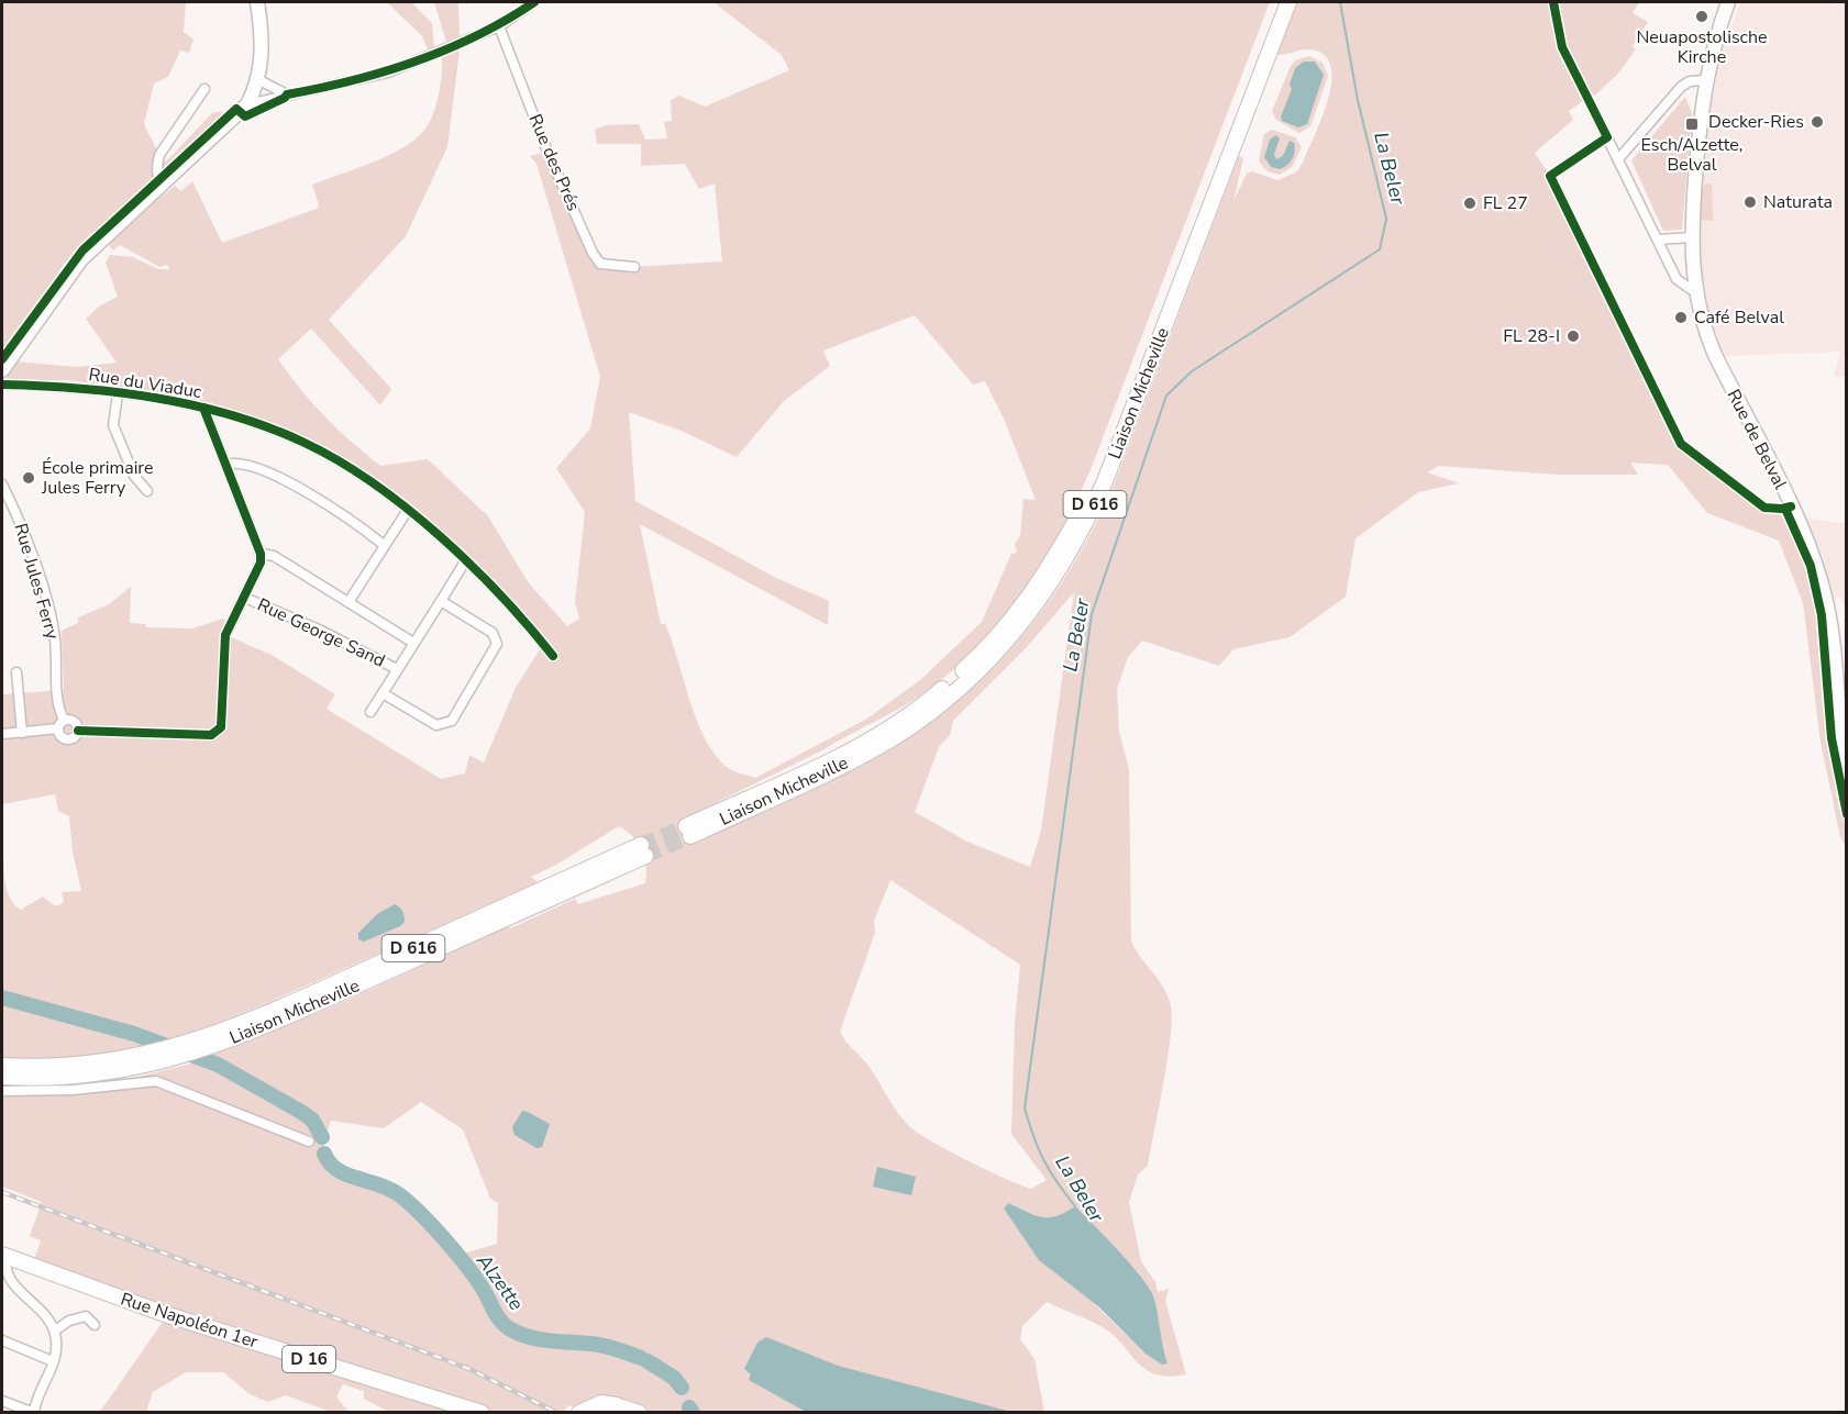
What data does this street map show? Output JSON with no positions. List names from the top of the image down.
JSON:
{
  "streets": {
    "main road": [
      "Liaison Micheville",
      "Rue de Belval",
      "D 616",
      "Rue Napoléon 1er",
      "D 16"
    ],
    "street": [
      "Rue des Prés",
      "Rue du Viaduc",
      "Rue Jules Ferry",
      "Rue George Sand"
    ]
  },
  "crossings": [
    ["Rue du Viaduc", "Rue George Sand"],
    ["Rue Napoléon 1er", "D 16"]
  ],
  "water": ["La Beler", "Alzette"],
  "places": {
    "other": [
      "Neuapostolische Kirche",
      "Decker-Ries",
      "Naturata",
      "FL 27",
      "Café Belval",
      "FL 28-I",
      "École primaire Jules Ferry"
    ],
    "transit": ["Esch/Alzette, Belval"]
  }
}
